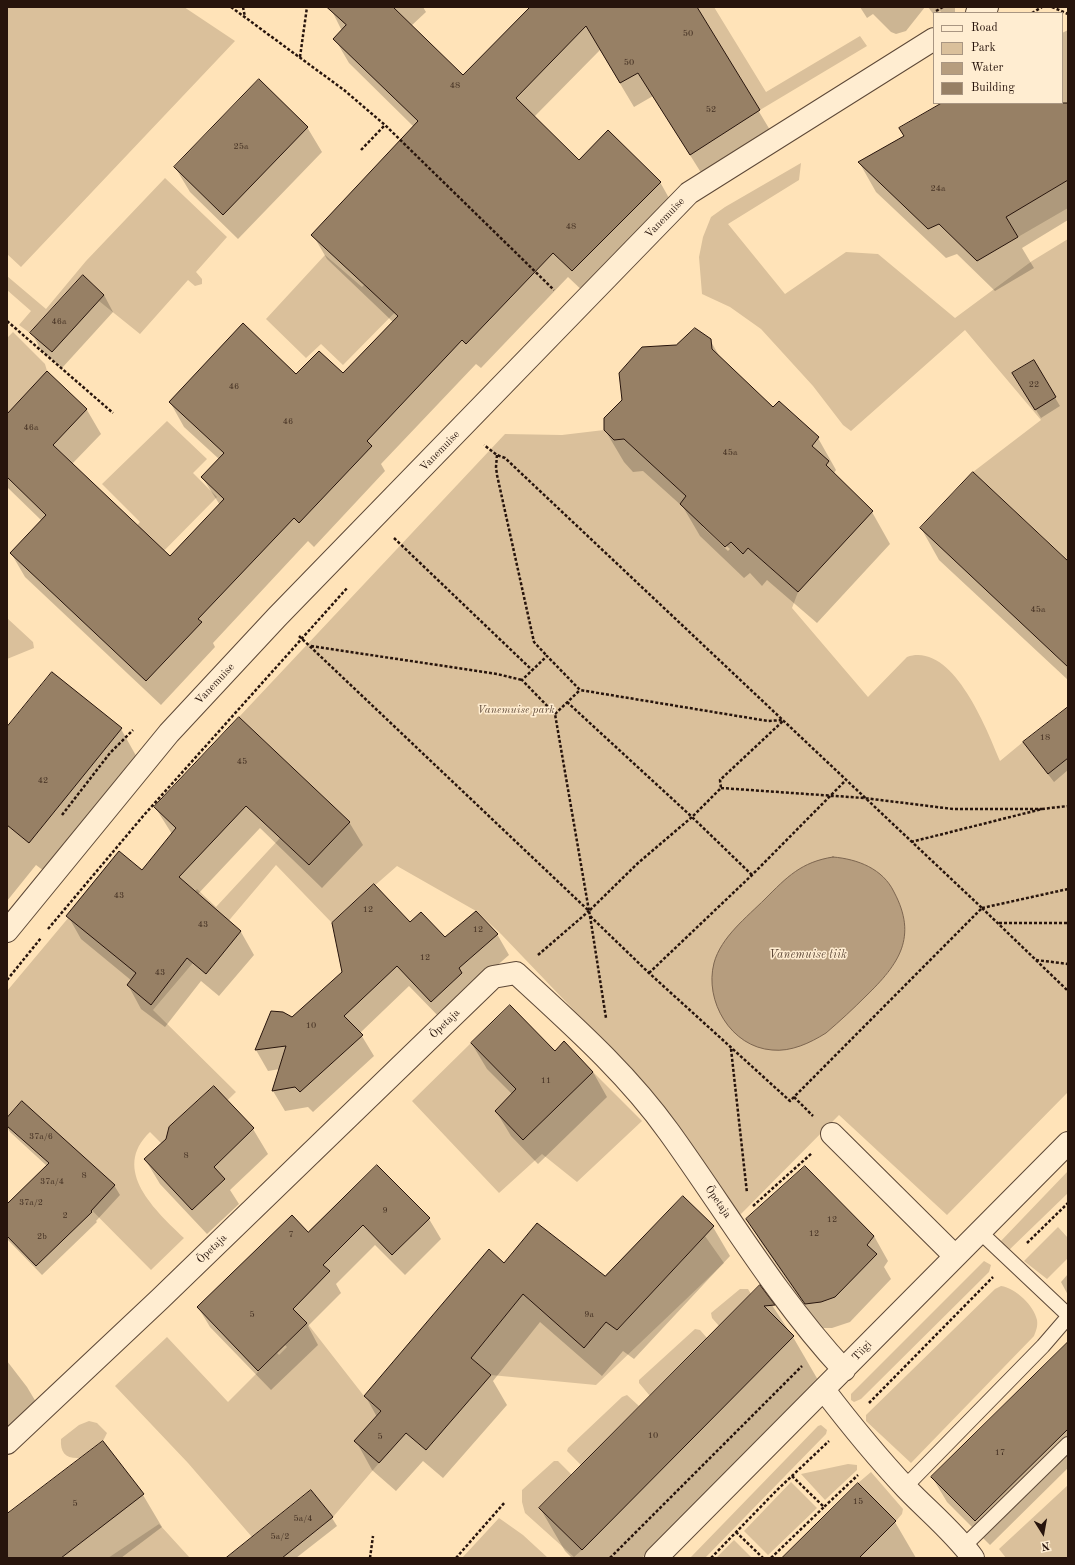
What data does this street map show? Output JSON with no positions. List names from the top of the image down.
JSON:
{
  "streets": {
    "street": ["Vanemuise", "Õpetaja", "Tiigi"]
  },
  "crossings": [
    ["Õpetaja", "Tiigi"]
  ],
  "water": ["Vanemuise tiik"],
  "parks": ["Vanemuise park"],
  "house_numbers": [
    "50",
    "50",
    "48",
    "52",
    "25a",
    "24a",
    "48",
    "46a",
    "22",
    "46",
    "46",
    "46a",
    "45a",
    "45a",
    "18",
    "45",
    "42",
    "43",
    "12",
    "43",
    "12",
    "12",
    "43",
    "10",
    "11",
    "37a/6",
    "8",
    "8",
    "37a/4",
    "37a/2",
    "9",
    "2",
    "12",
    "12",
    "7",
    "2b",
    "5",
    "9a",
    "10",
    "5",
    "17",
    "15",
    "5",
    "5a/4",
    "5a/2"
  ],
  "legend": [
    "Road",
    "Park",
    "Water",
    "Building"
  ],
  "north": "bottom"
}
